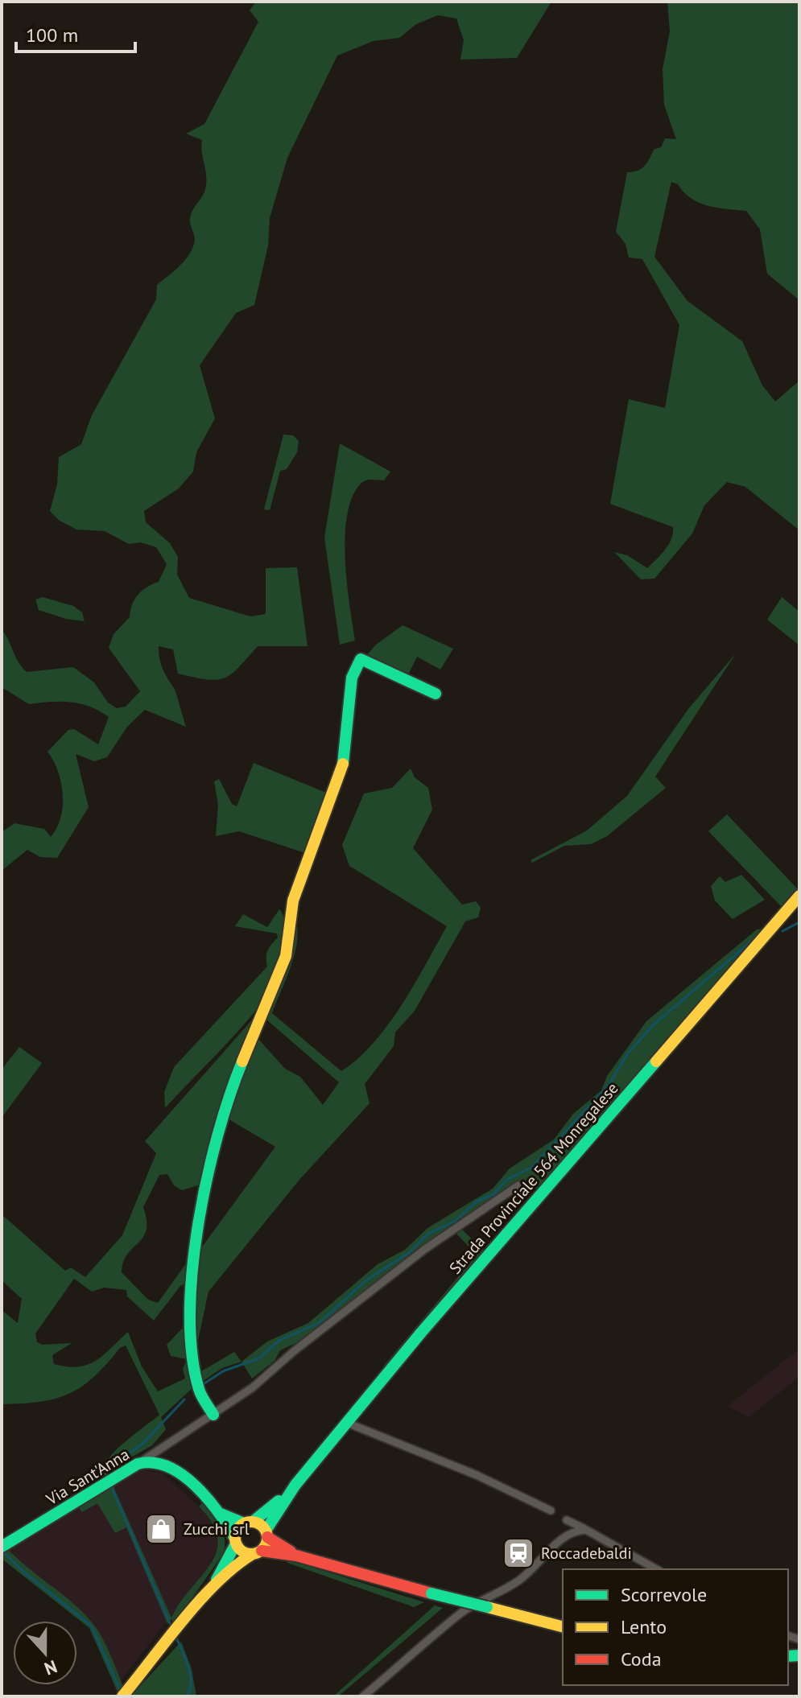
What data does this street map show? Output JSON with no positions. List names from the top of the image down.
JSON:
{
  "streets": {
    "street": ["Strada Provinciale 564 Monregalese", "Via Sant'Anna"]
  },
  "crossings": [
    ["Strada Provinciale 564 Monregalese", "Via Sant'Anna"]
  ],
  "places": {
    "shop": ["Zucchi srl"],
    "station": ["Roccadebaldi"]
  },
  "legend": ["Scorrevole", "Lento", "Coda"],
  "scale_bar": "100 m",
  "north": "bottom"
}
